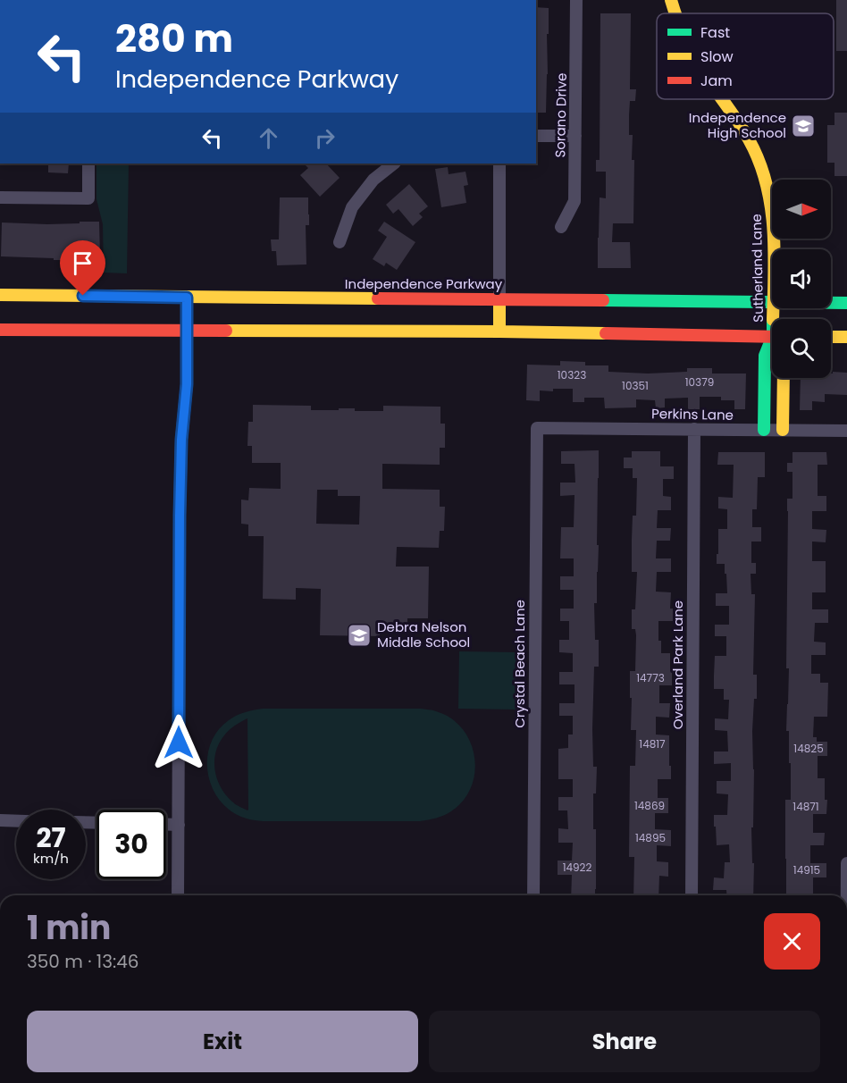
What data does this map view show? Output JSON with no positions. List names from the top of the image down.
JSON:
{
  "streets": {
    "main road": ["Sutherland Lane", "Independence Parkway"],
    "street": [
      "Sorano Drive",
      "Perkins Lane",
      "Crystal Beach Lane",
      "Overland Park Lane"
    ]
  },
  "crossings": [
    ["Sutherland Lane", "Perkins Lane"],
    ["Perkins Lane", "Crystal Beach Lane"],
    ["Perkins Lane", "Overland Park Lane"]
  ],
  "places": {
    "school or university": ["Independence High School", "Debra Nelson Middle School"]
  },
  "house_numbers": [
    "10323",
    "10379",
    "10351",
    "14773",
    "14817",
    "14825",
    "14869",
    "14871",
    "14895",
    "14922",
    "14915"
  ],
  "legend": ["Fast", "Slow", "Jam"],
  "north": "right",
  "page": {
    "turn": ["280 m", "Independence Parkway"],
    "speed": "27 km/h",
    "limit": "30",
    "heading": ["1 min", "350 m · 13:46"],
    "buttons": ["Exit", "Share"]
  }
}
